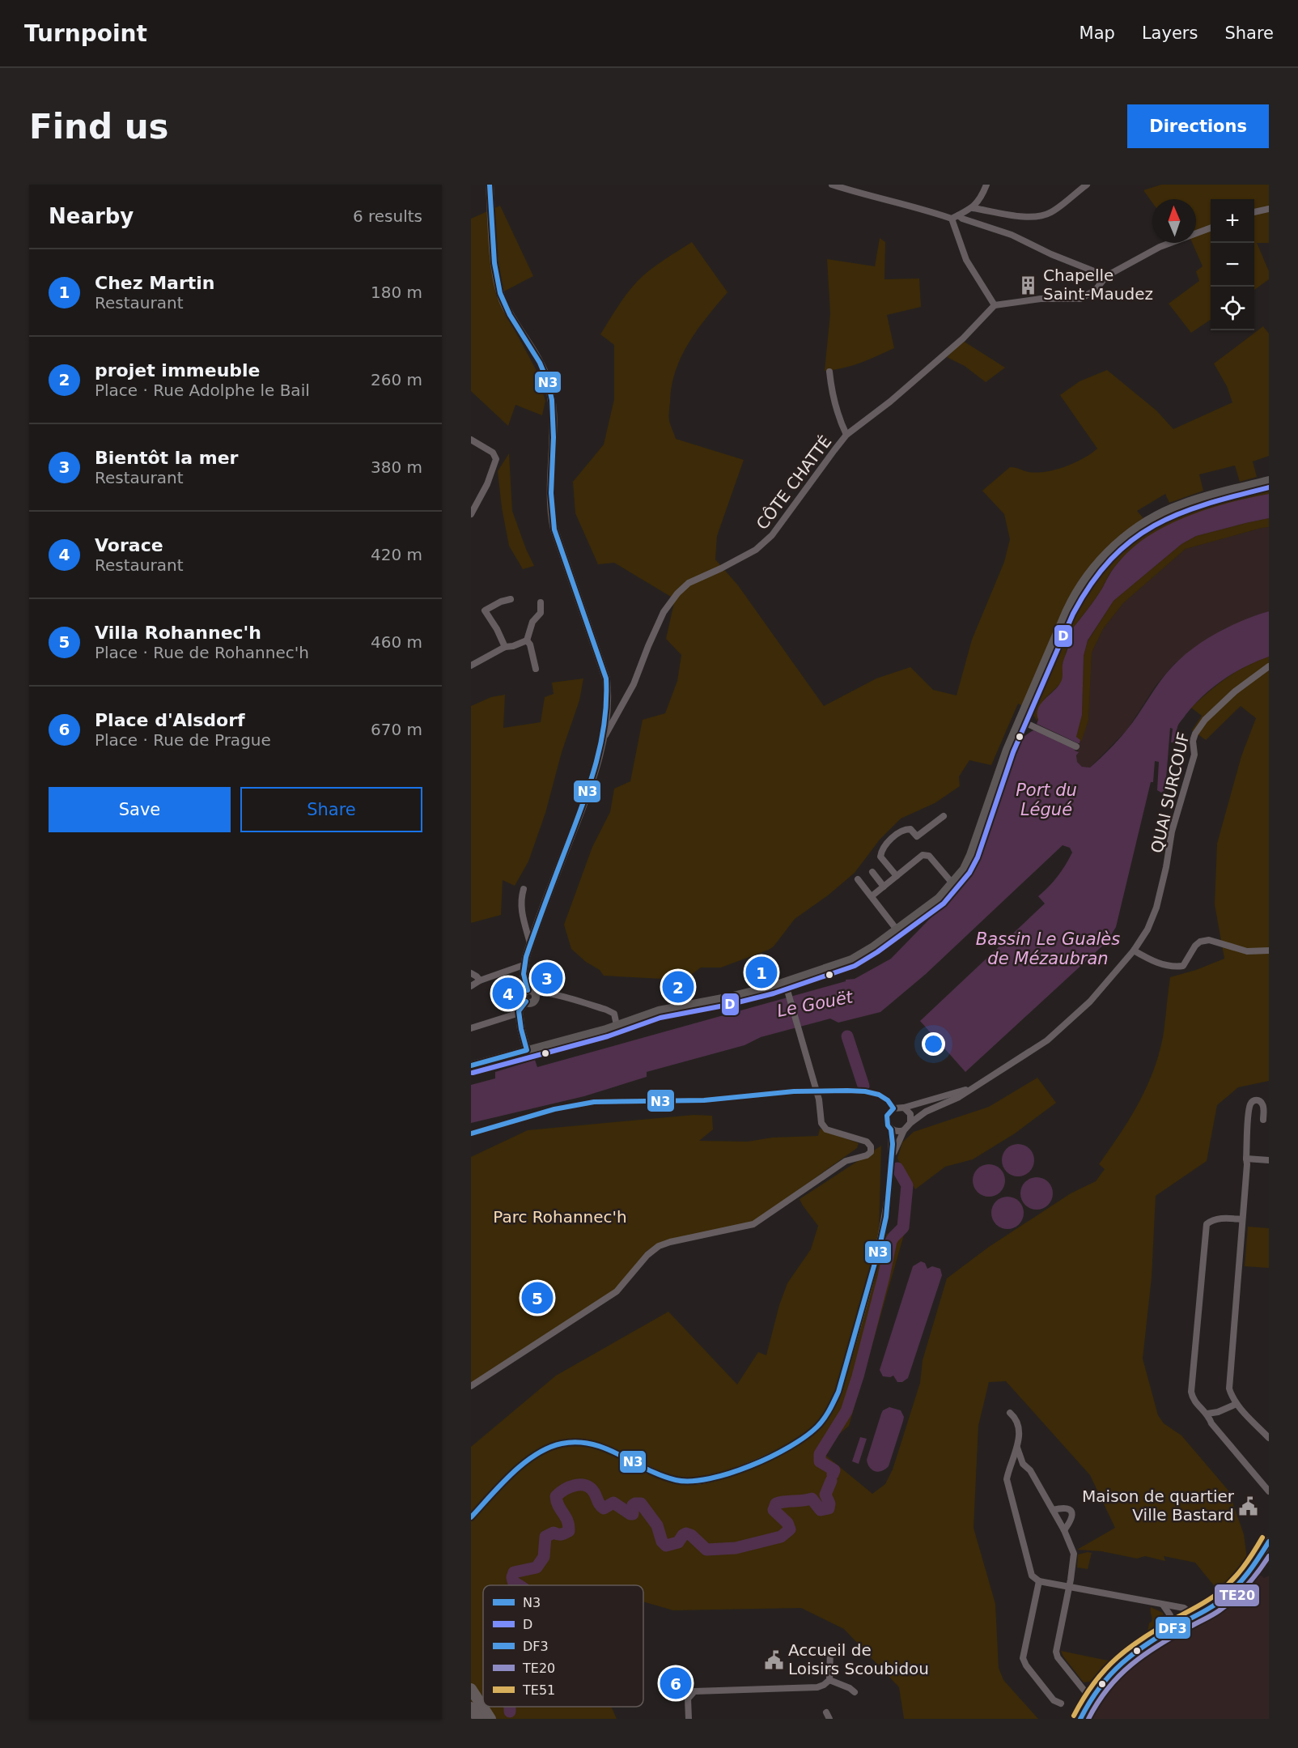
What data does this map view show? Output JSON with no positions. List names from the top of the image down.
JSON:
{
  "streets": {
    "street": ["CÔTE CHATTÉ", "QUAI SURCOUF"]
  },
  "water": ["Port du Légué", "Bassin Le Gualès de Mézaubran", "Le Gouët"],
  "parks": ["Parc Rohannec'h"],
  "places": {
    "building": ["Chapelle Saint-Maudez"],
    "public building": ["Maison de quartier Ville Bastard", "Accueil de Loisirs Scoubidou"]
  },
  "lines": [
    "transit line N3",
    "transit line D",
    "transit line TE51",
    "transit line DF3",
    "transit line TE20"
  ],
  "legend": [
    "N3",
    "D",
    "DF3",
    "TE20",
    "TE51"
  ],
  "north": "top",
  "page": {
    "header": "Turnpoint",
    "nav": ["Map", "Layers", "Share"],
    "buttons": [
      "Directions",
      ["Save", "Share"]
    ],
    "title": "Find us",
    "heading": ["Nearby", "6 results"],
    "map_buttons": ["+", "−"],
    "list": [
      {
        "mark": "1",
        "name": "Chez Martin",
        "note": "Restaurant",
        "value": "180 m"
      },
      {
        "mark": "2",
        "name": "projet immeuble",
        "note": "Place · Rue Adolphe le Bail",
        "value": "260 m"
      },
      {
        "mark": "3",
        "name": "Bientôt la mer",
        "note": "Restaurant",
        "value": "380 m"
      },
      {
        "mark": "4",
        "name": "Vorace",
        "note": "Restaurant",
        "value": "420 m"
      },
      {
        "mark": "5",
        "name": "Villa Rohannec'h",
        "note": "Place · Rue de Rohannec'h",
        "value": "460 m"
      },
      {
        "mark": "6",
        "name": "Place d'Alsdorf",
        "note": "Place · Rue de Prague",
        "value": "670 m"
      }
    ],
    "pins": [
      "1",
      "3",
      "2",
      "4",
      "5",
      "6"
    ]
  }
}
